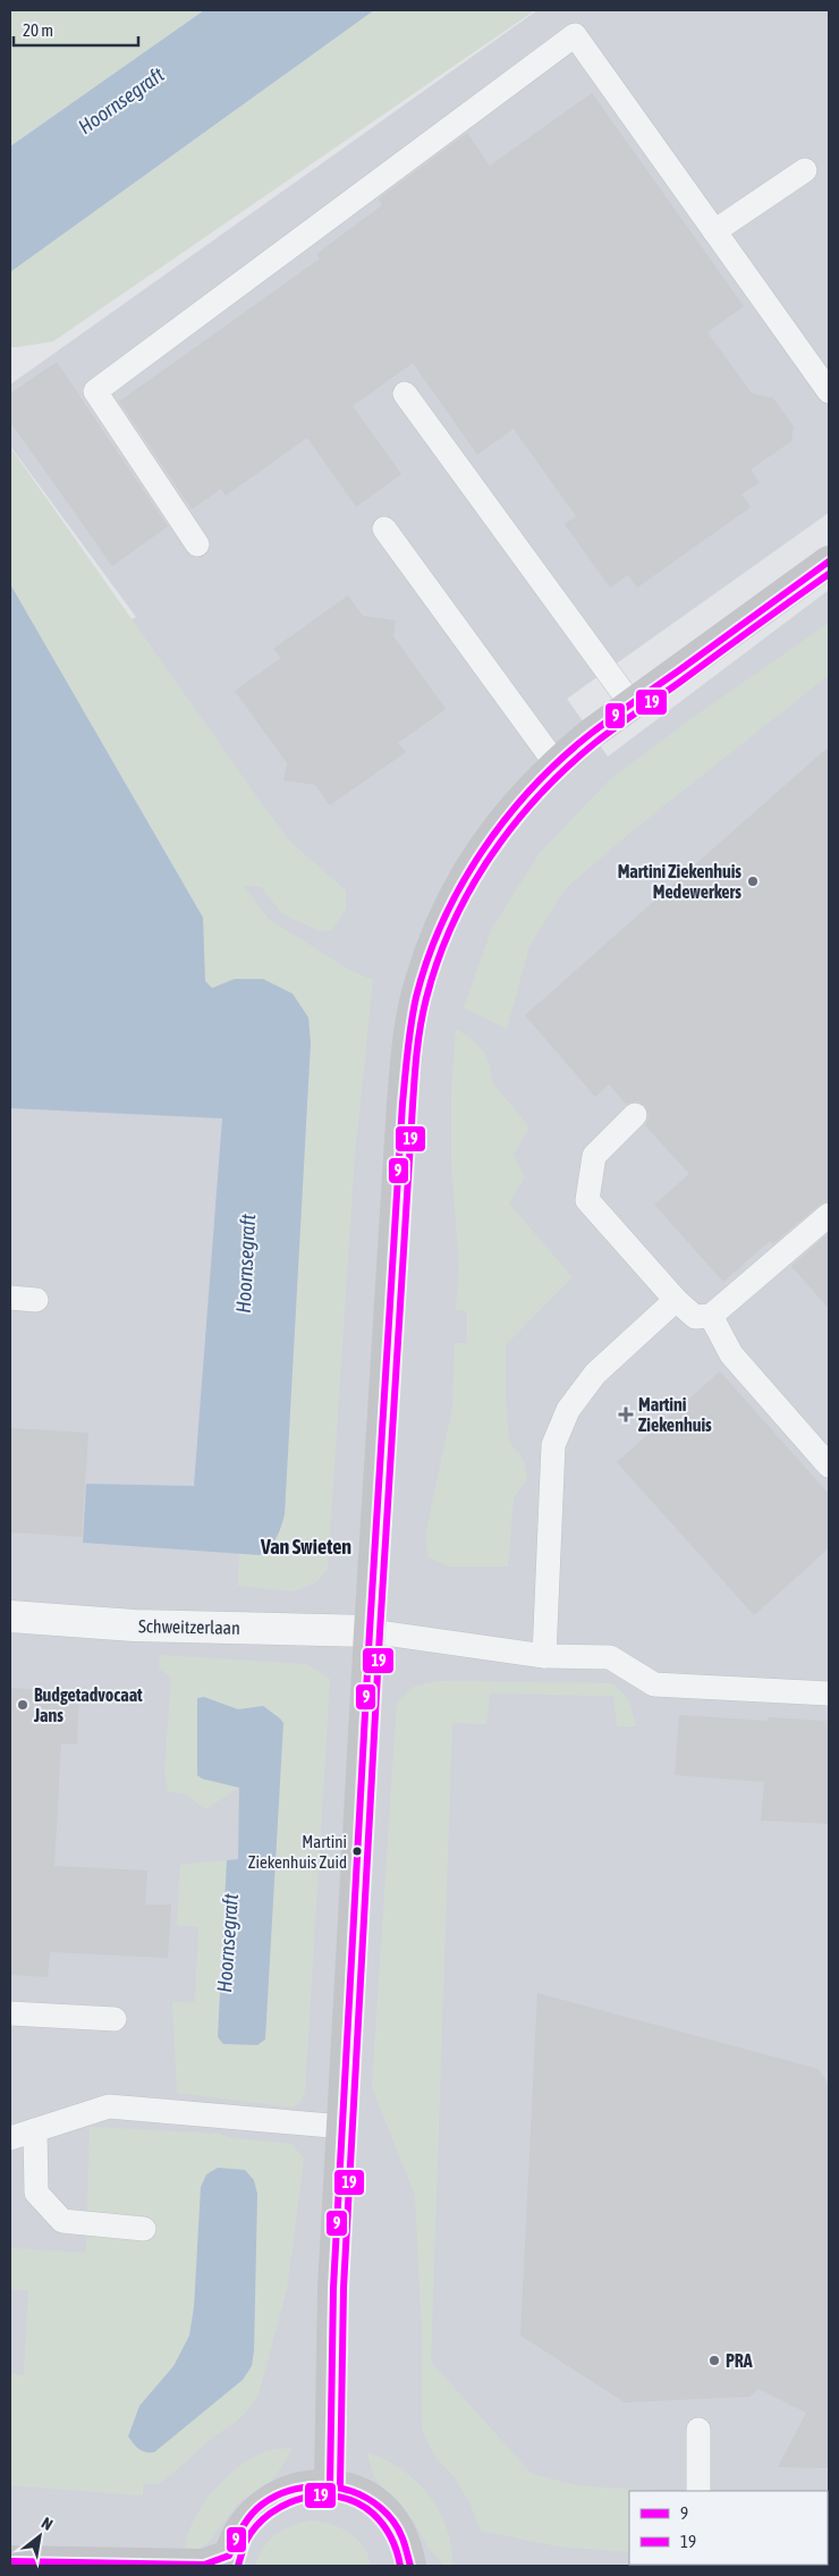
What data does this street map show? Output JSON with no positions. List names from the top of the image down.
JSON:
{
  "streets": {
    "street": ["Schweitzerlaan"]
  },
  "districts": ["Van Swieten"],
  "water": ["Hoornsegraft"],
  "places": {
    "other": [
      "Martini Ziekenhuis Medewerkers",
      "Budgetadvocaat Jans",
      "Martini Ziekenhuis Zuid",
      "PRA"
    ],
    "health": ["Martini Ziekenhuis"]
  },
  "lines": ["transit line 9", "transit line 19"],
  "legend": ["9", "19"],
  "scale_bar": "20 m",
  "north": "top right"
}
